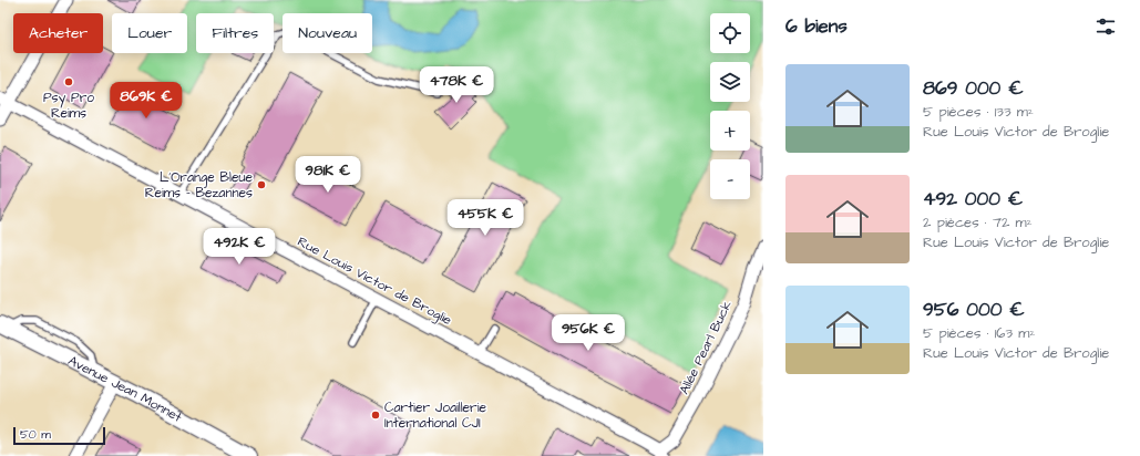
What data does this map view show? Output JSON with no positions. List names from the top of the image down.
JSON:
{
  "streets": {
    "street": ["Rue Louis Victor de Broglie", "Allée Pearl Buck", "Avenue Jean Monnet"]
  },
  "crossings": [
    ["Rue Louis Victor de Broglie", "Allée Pearl Buck"]
  ],
  "places": ["Psy Pro Reims", "L'Orange Bleue Reims - Bezannes", "Cartier Joaillerie International CJI"],
  "scale_bar": "50 m",
  "page": {
    "heading": "6 biens",
    "map_buttons": ["+", "−"],
    "chip": [
      "Acheter",
      "Louer",
      "Filtres",
      "Nouveau"
    ],
    "list": [
      {
        "name": "869 000 €",
        "note": "5 pièces · 133 m² · Rue Louis Victor de Broglie"
      },
      {
        "name": "492 000 €",
        "note": "2 pièces · 72 m² · Rue Louis Victor de Broglie"
      },
      {
        "name": "956 000 €",
        "note": "5 pièces · 163 m² · Rue Louis Victor de Broglie"
      }
    ],
    "price": [
      "478K €",
      "869K €",
      "981K €",
      "455K €",
      "492K €",
      "956K €"
    ],
    "scale": "50 m"
  }
}
